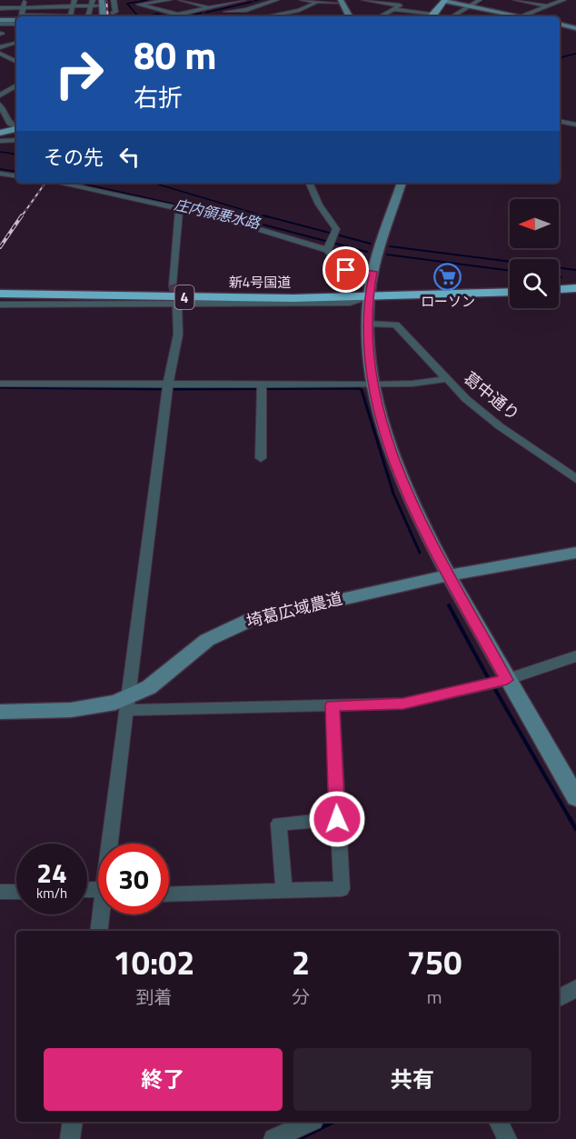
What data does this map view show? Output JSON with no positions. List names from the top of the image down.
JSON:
{
  "streets": {
    "highway": ["新4号国道", "4"],
    "street": ["葛中通り", "埼葛広域農道"]
  },
  "water": ["庄内領悪水路"],
  "places": {
    "supermarket": ["ローソン"]
  },
  "north": "left",
  "page": {
    "turn": ["80 m", "右折"],
    "then": "その先",
    "speed": "24 km/h",
    "limit": "30",
    "eta": [
      "10:02",
      "到着",
      "2",
      "分",
      "750",
      "m"
    ],
    "buttons": ["終了", "共有"]
  }
}
